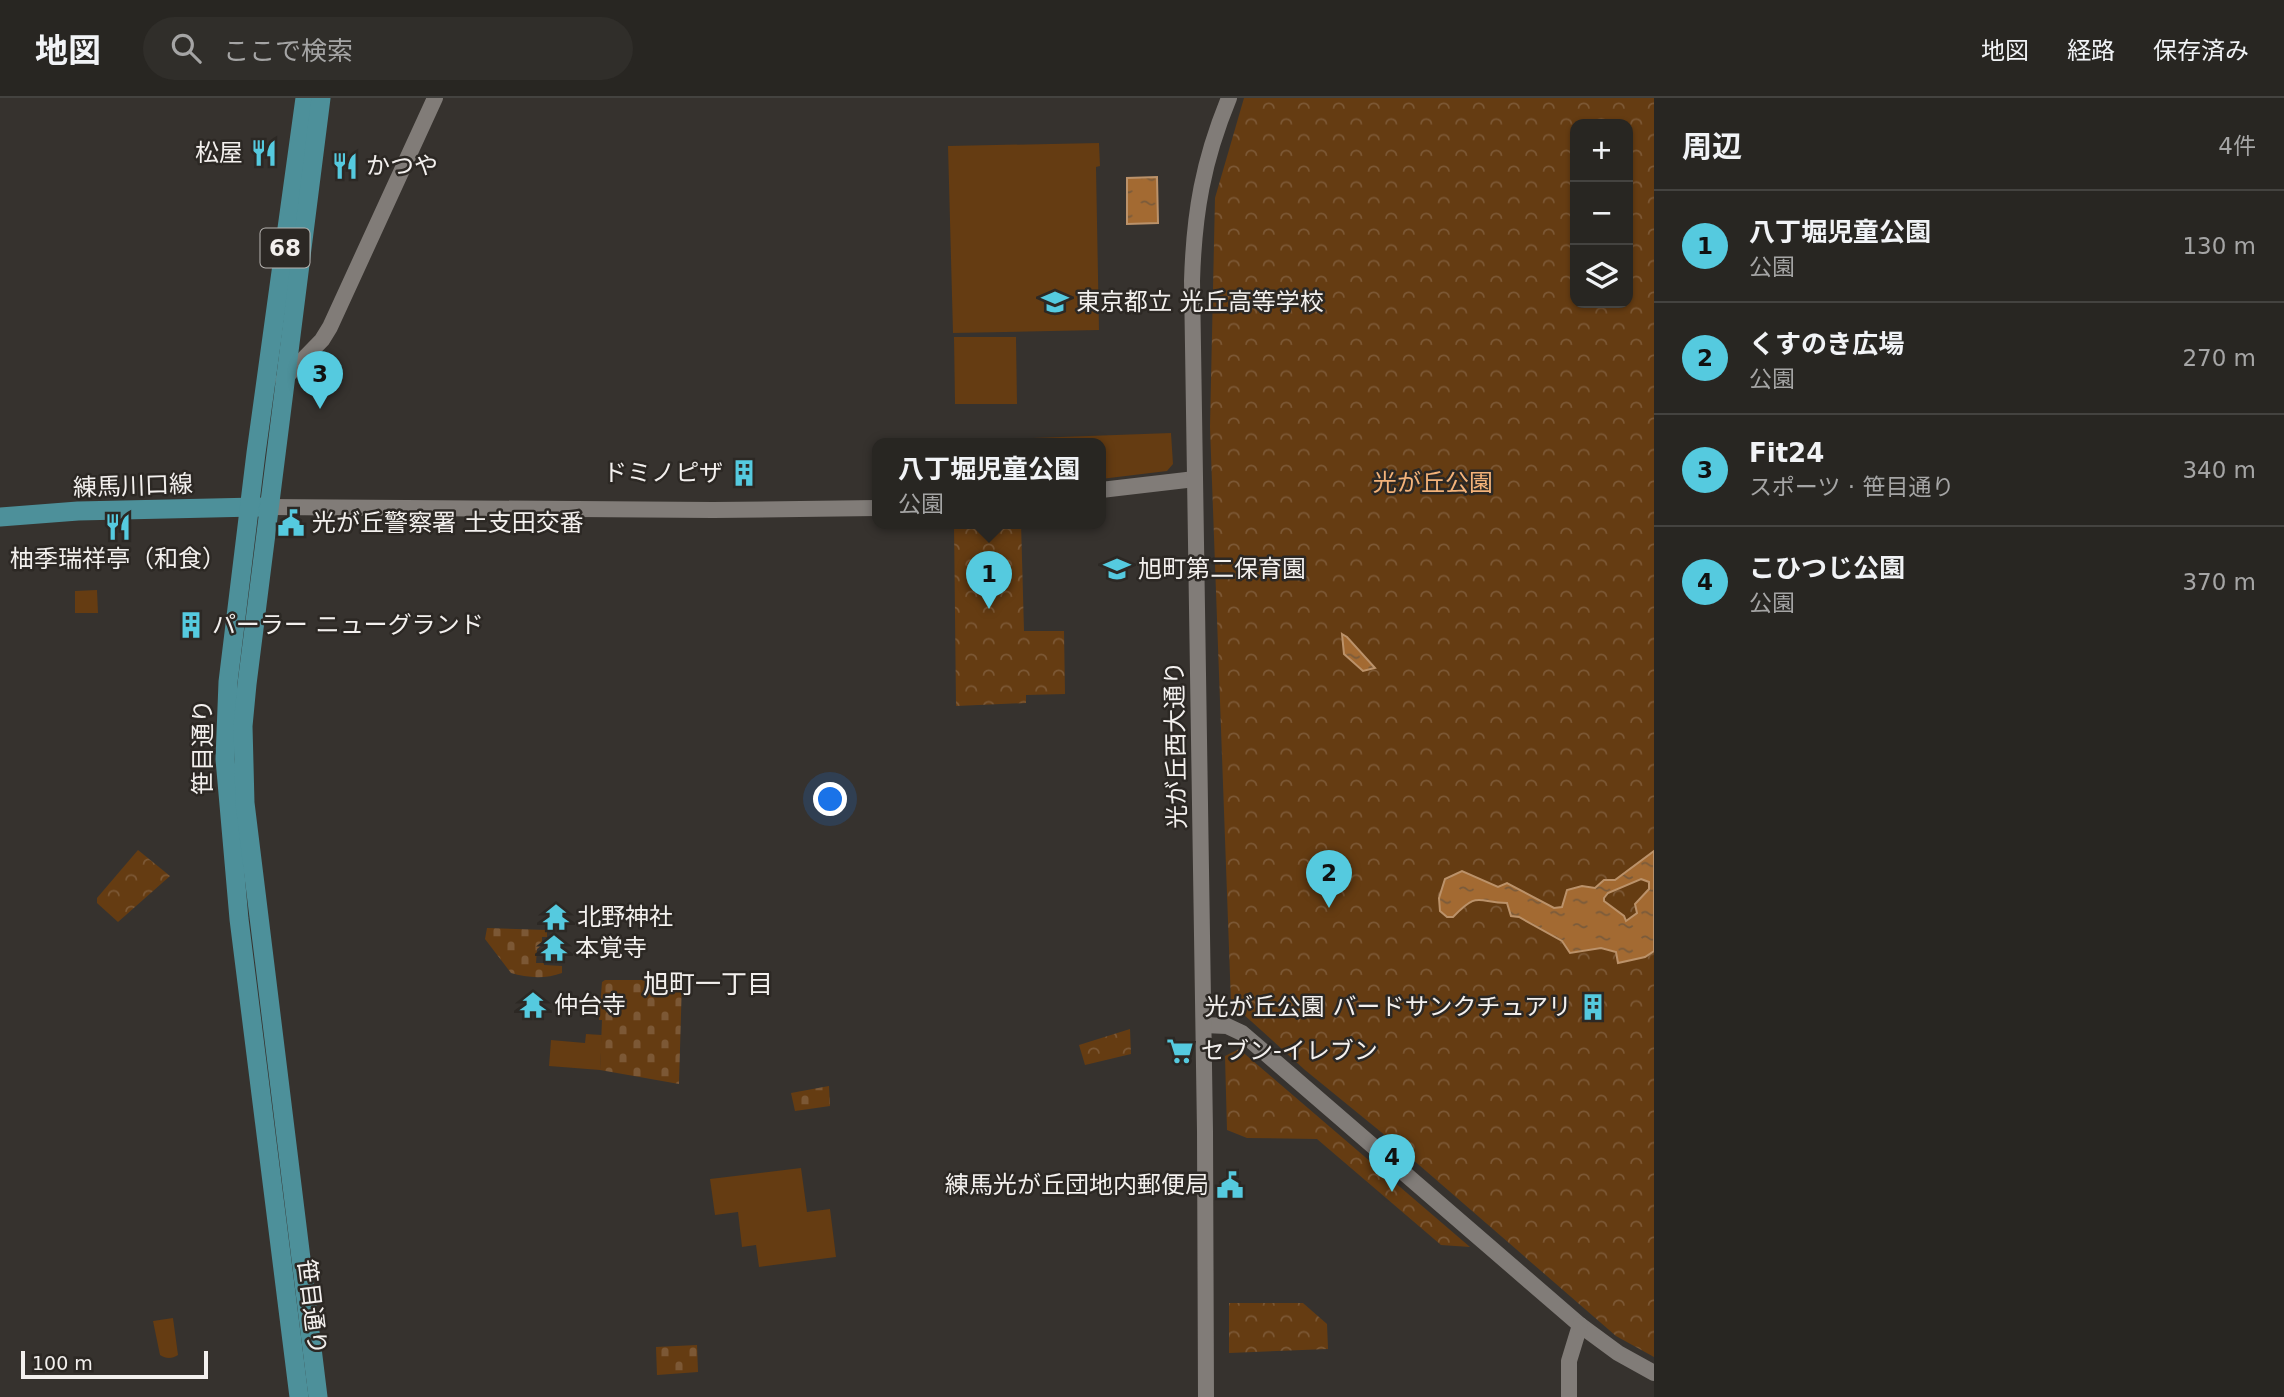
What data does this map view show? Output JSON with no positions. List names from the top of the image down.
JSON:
{
  "streets": {
    "main road": ["68", "練馬川口線", "笹目通り"],
    "street": ["光が丘西大通り"]
  },
  "crossings": [
    ["練馬川口線", "笹目通り"]
  ],
  "districts": ["旭町一丁目"],
  "parks": ["光が丘公園"],
  "places": {
    "restaurant": ["松屋", "かつや", "柚季瑞祥亭（和食）"],
    "school or university": ["東京都立 光丘高等学校", "旭町第二保育園"],
    "building": ["ドミノピザ", "パーラー ニューグランド", "光が丘公園 バードサンクチュアリ"],
    "public building": ["光が丘警察署 土支田交番", "練馬光が丘団地内郵便局"],
    "temple": ["北野神社", "本覚寺", "仲台寺"],
    "supermarket": ["セブン-イレブン"]
  },
  "scale_bar": "100 m",
  "page": {
    "header": "地図",
    "search": "ここで検索",
    "nav": ["地図", "経路", "保存済み"],
    "heading": ["周辺", "4件"],
    "map_buttons": ["+", "−"],
    "list": [
      {
        "mark": "1",
        "name": "八丁堀児童公園",
        "note": "公園",
        "value": "130 m"
      },
      {
        "mark": "2",
        "name": "くすのき広場",
        "note": "公園",
        "value": "270 m"
      },
      {
        "mark": "3",
        "name": "Fit24",
        "note": "スポーツ · 笹目通り",
        "value": "340 m"
      },
      {
        "mark": "4",
        "name": "こひつじ公園",
        "note": "公園",
        "value": "370 m"
      }
    ],
    "pins": [
      "3",
      "1",
      "2",
      "4"
    ],
    "popup": ["八丁堀児童公園", "公園"],
    "scale": "100 m"
  }
}
